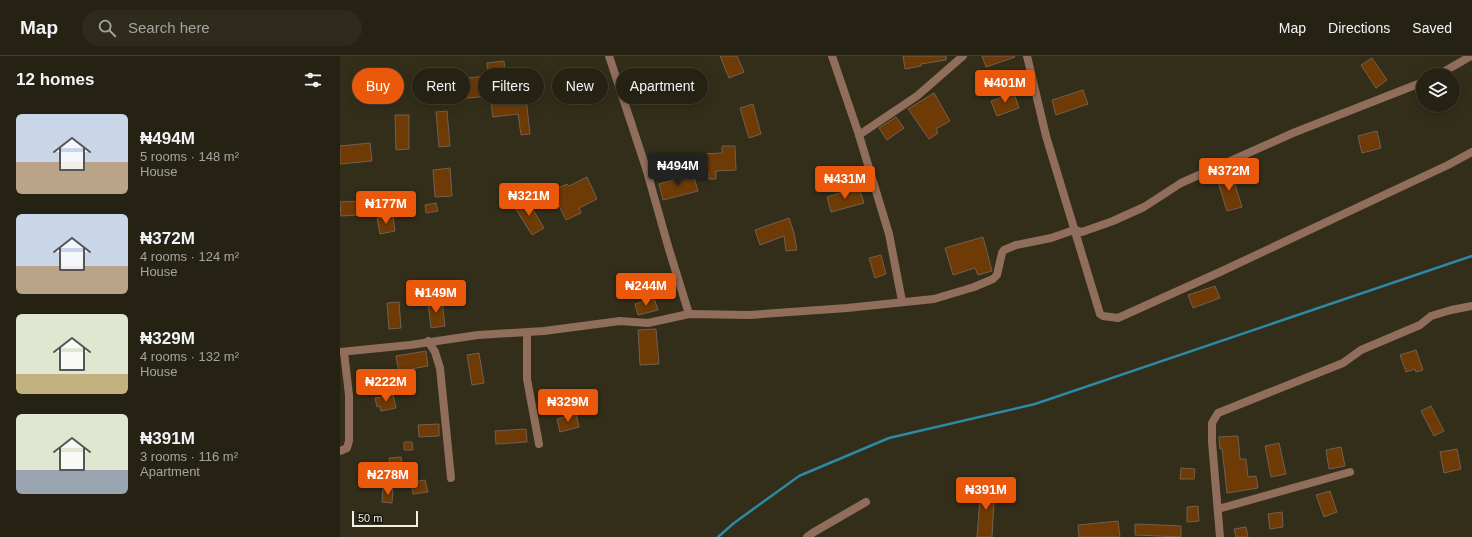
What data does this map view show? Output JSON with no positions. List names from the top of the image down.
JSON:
{
  "scale_bar": "50 m",
  "page": {
    "header": "Map",
    "search": "Search here",
    "nav": ["Map", "Directions", "Saved"],
    "heading": "12 homes",
    "chip": [
      "Buy",
      "Rent",
      "Filters",
      "New",
      "Apartment"
    ],
    "price": [
      "₦401M",
      "₦494M",
      "₦372M",
      "₦431M",
      "₦321M",
      "₦177M",
      "₦244M",
      "₦149M",
      "₦222M",
      "₦329M",
      "₦278M",
      "₦391M"
    ],
    "list": [
      {
        "name": "₦494M",
        "note": "5 rooms · 148 m² · House"
      },
      {
        "name": "₦372M",
        "note": "4 rooms · 124 m² · House"
      },
      {
        "name": "₦329M",
        "note": "4 rooms · 132 m² · House"
      },
      {
        "name": "₦391M",
        "note": "3 rooms · 116 m² · Apartment"
      }
    ],
    "scale": "50 m"
  }
}
